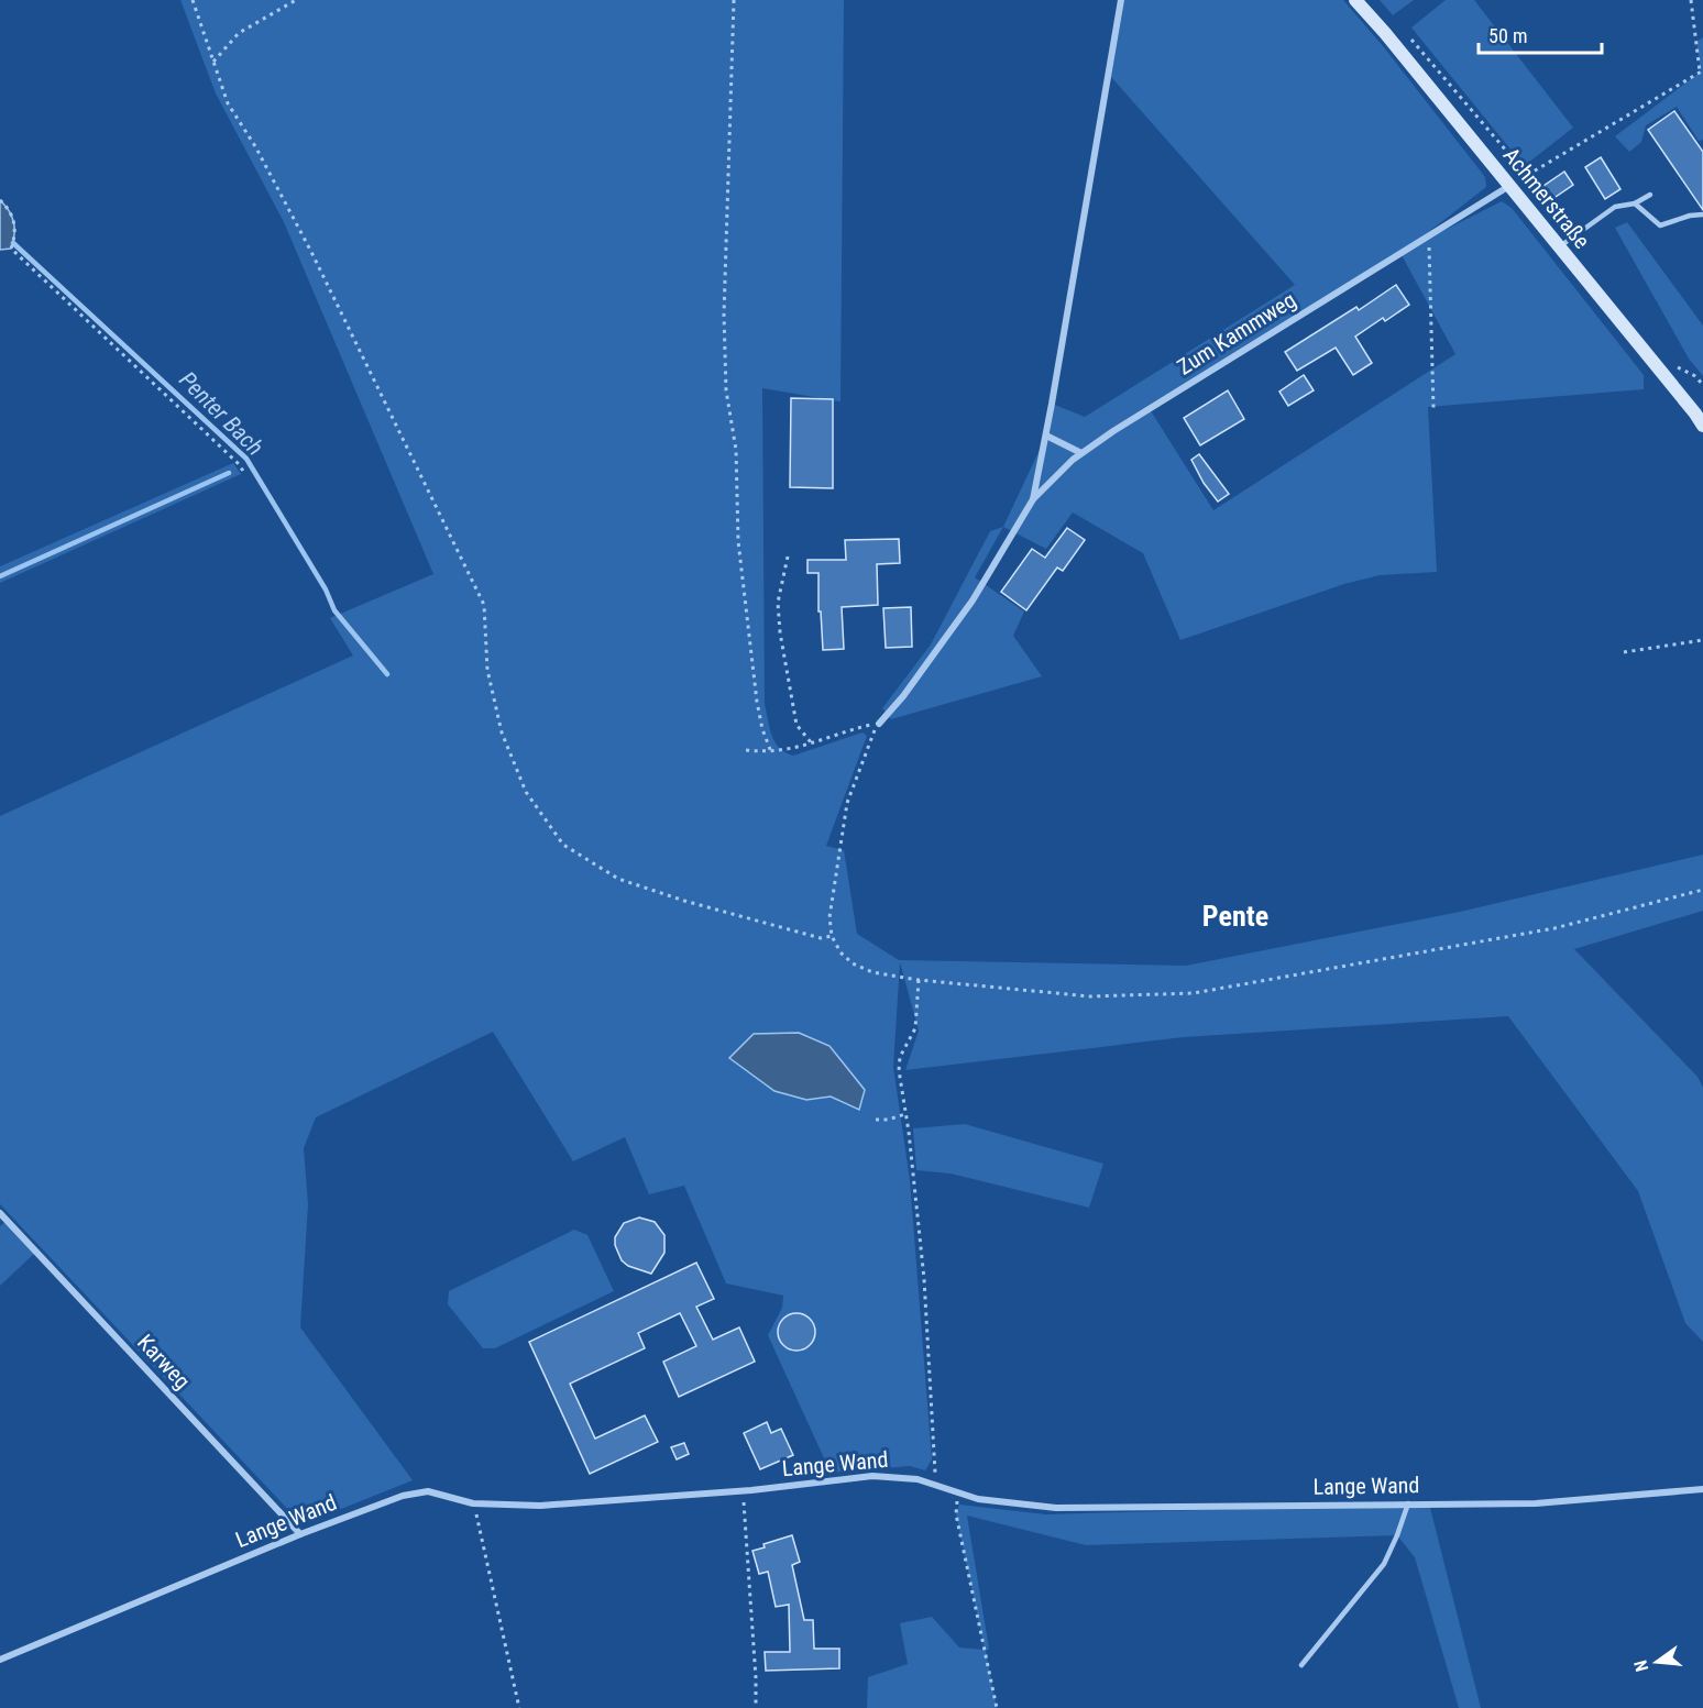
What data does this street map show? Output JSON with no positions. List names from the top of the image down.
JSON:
{
  "streets": {
    "street": [
      "Achmerstraße",
      "Zum Kammweg",
      "Karweg",
      "Lange Wand"
    ]
  },
  "crossings": [
    ["Achmerstraße", "Zum Kammweg"],
    ["Karweg", "Lange Wand"]
  ],
  "districts": ["Pente"],
  "water": ["Penter Bach"],
  "scale_bar": "50 m",
  "north": "left"
}
